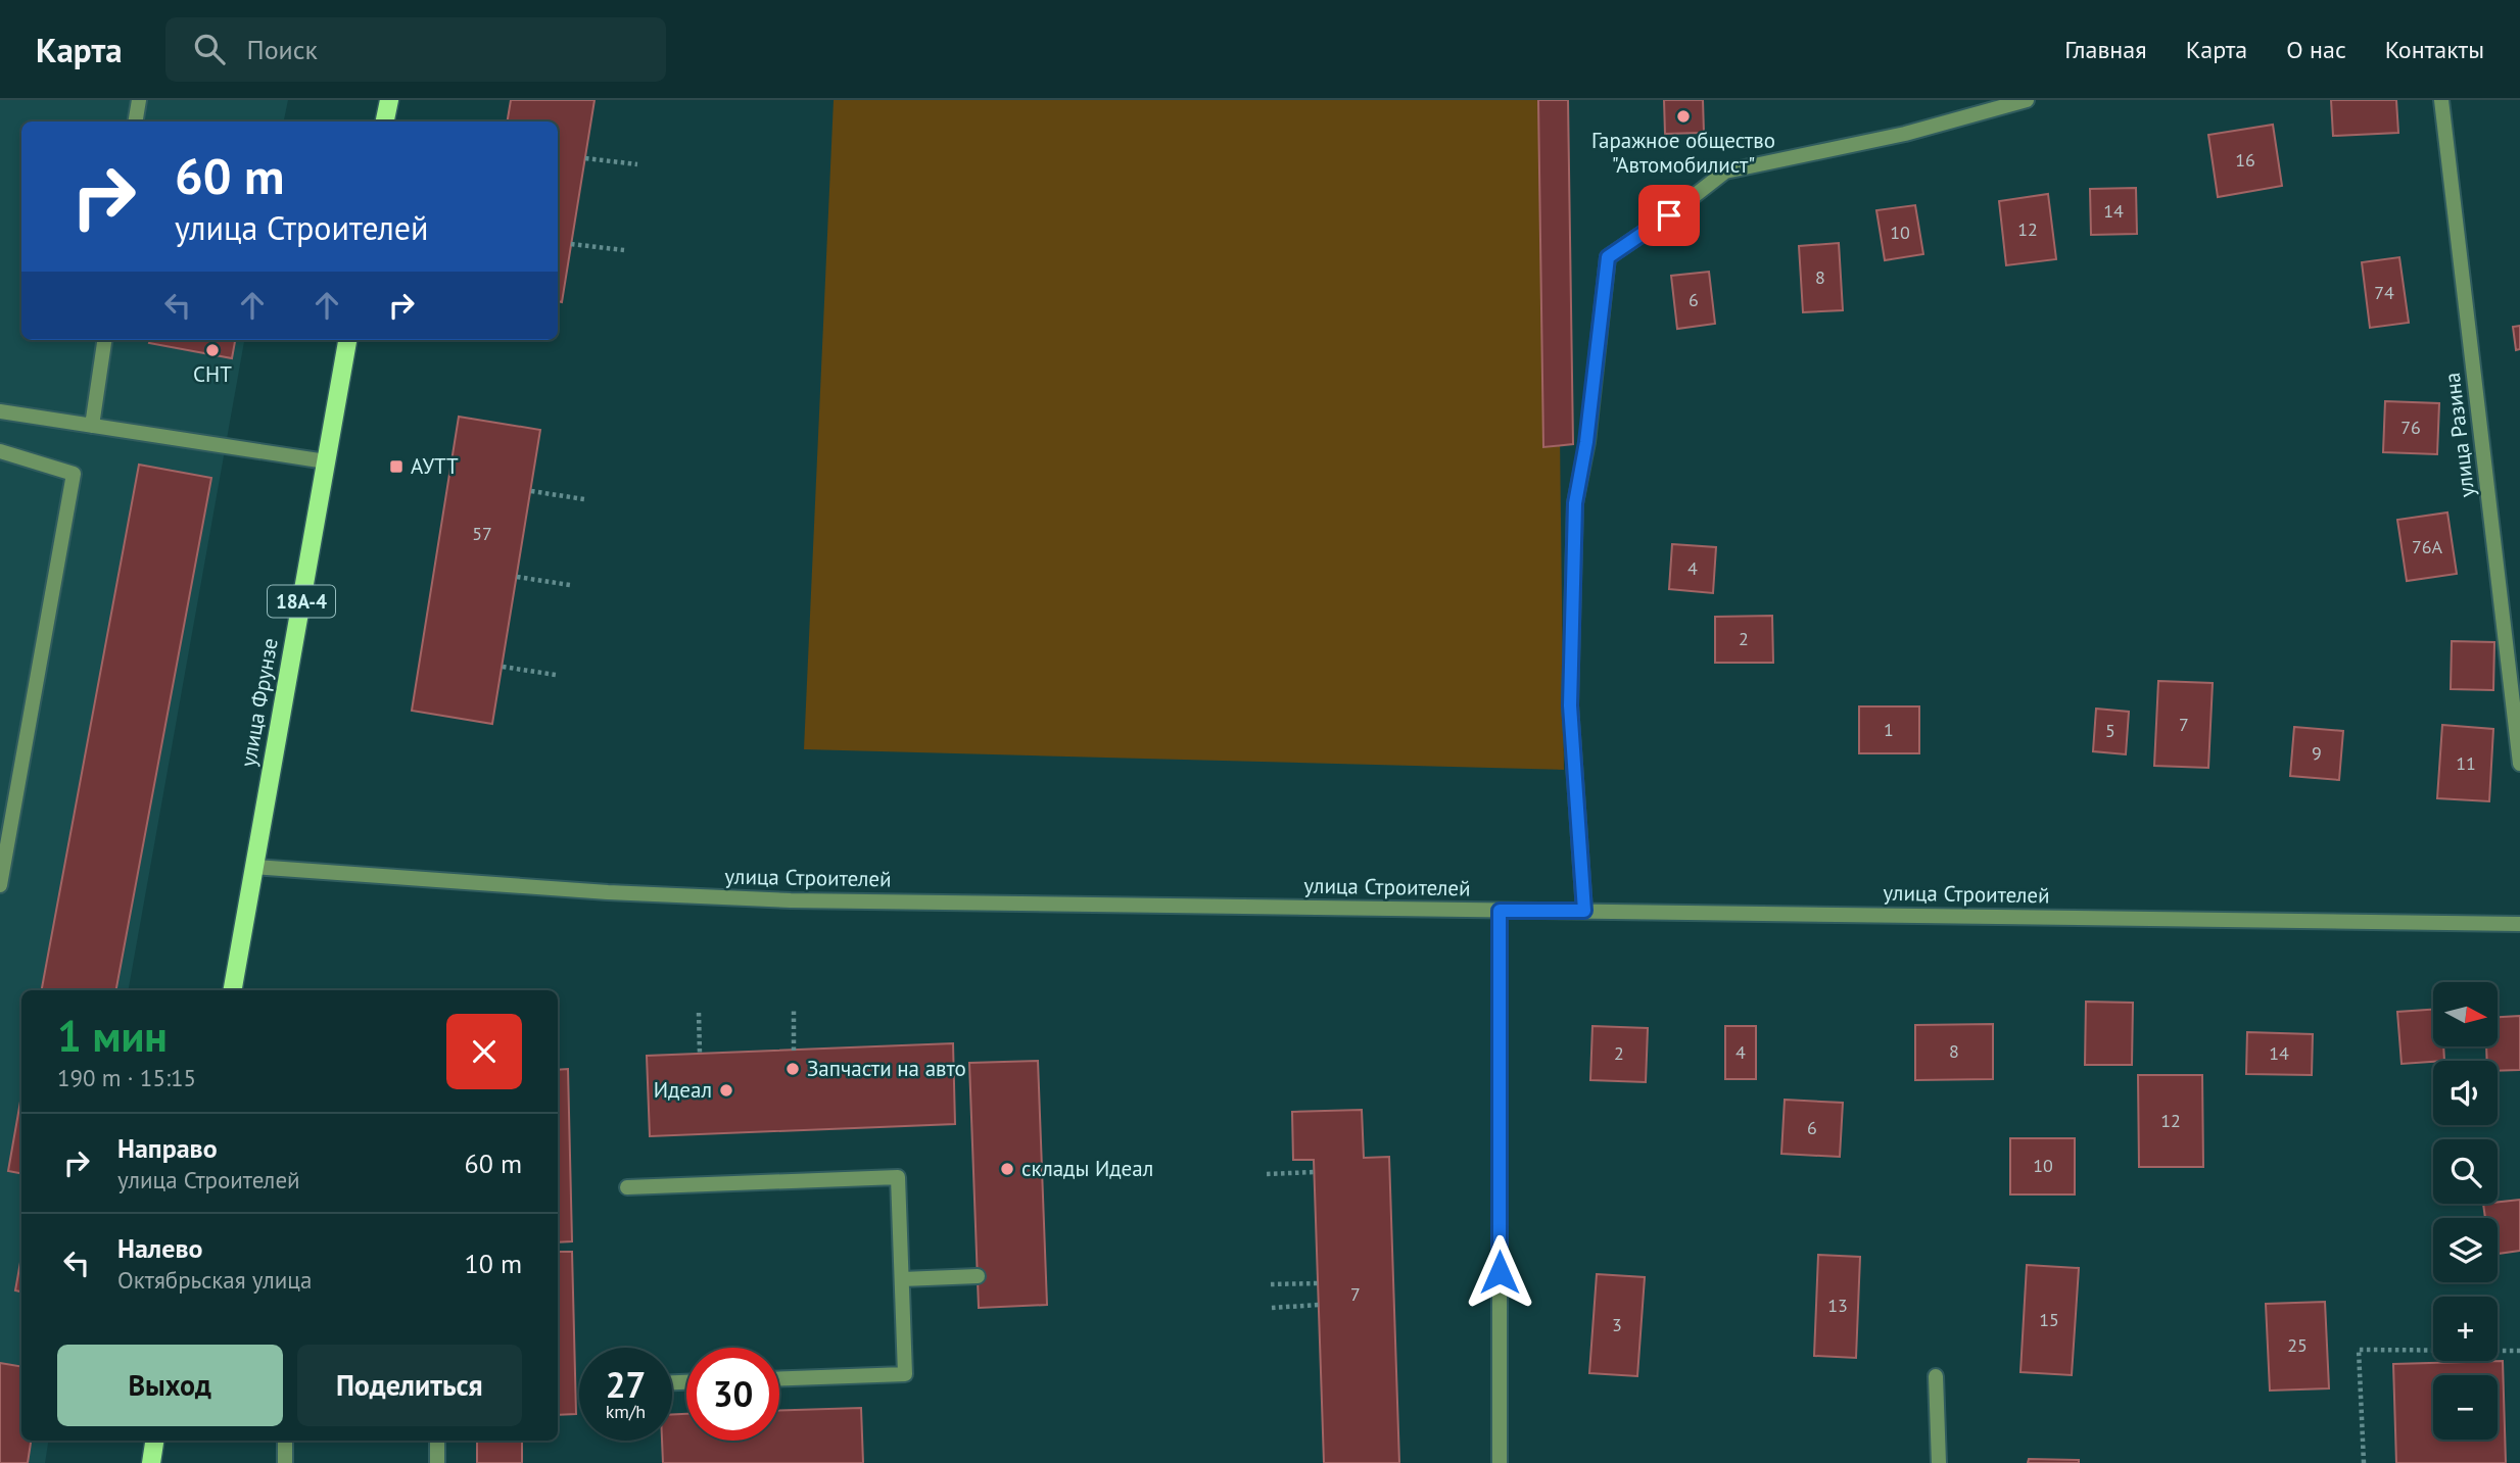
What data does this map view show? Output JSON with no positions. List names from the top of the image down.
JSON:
{
  "streets": {
    "main road": ["18А-4", "улица Фрунзе"],
    "street": ["улица Разина", "улица Строителей"]
  },
  "crossings": [
    ["улица Фрунзе", "улица Строителей"]
  ],
  "places": {
    "other": [
      "Гаражное общество \"Автомобилист\"",
      "СНТ",
      "Запчасти на авто",
      "Идеал",
      "склады Идеал"
    ],
    "transit": ["АУТТ"]
  },
  "house_numbers": [
    "16",
    "14",
    "12",
    "10",
    "8",
    "74",
    "6",
    "76",
    "57",
    "76А",
    "4",
    "2",
    "7",
    "1",
    "5",
    "9",
    "11",
    "8",
    "4",
    "2",
    "14",
    "12",
    "6",
    "10",
    "7",
    "13",
    "15",
    "3",
    "25"
  ],
  "north": "right",
  "page": {
    "header": "Карта",
    "search": "Поиск",
    "nav": [
      "Главная",
      "Карта",
      "О нас",
      "Контакты"
    ],
    "turn": ["60 m", "улица Строителей"],
    "map_buttons": ["+", "−"],
    "heading": ["1 мин", "190 m · 15:15"],
    "list": [
      {
        "name": "Направо",
        "note": "улица Строителей",
        "value": "60 m"
      },
      {
        "name": "Налево",
        "note": "Октябрьская улица",
        "value": "10 m"
      }
    ],
    "buttons": ["Выход", "Поделиться"],
    "speed": "27 km/h",
    "limit": "30"
  }
}
